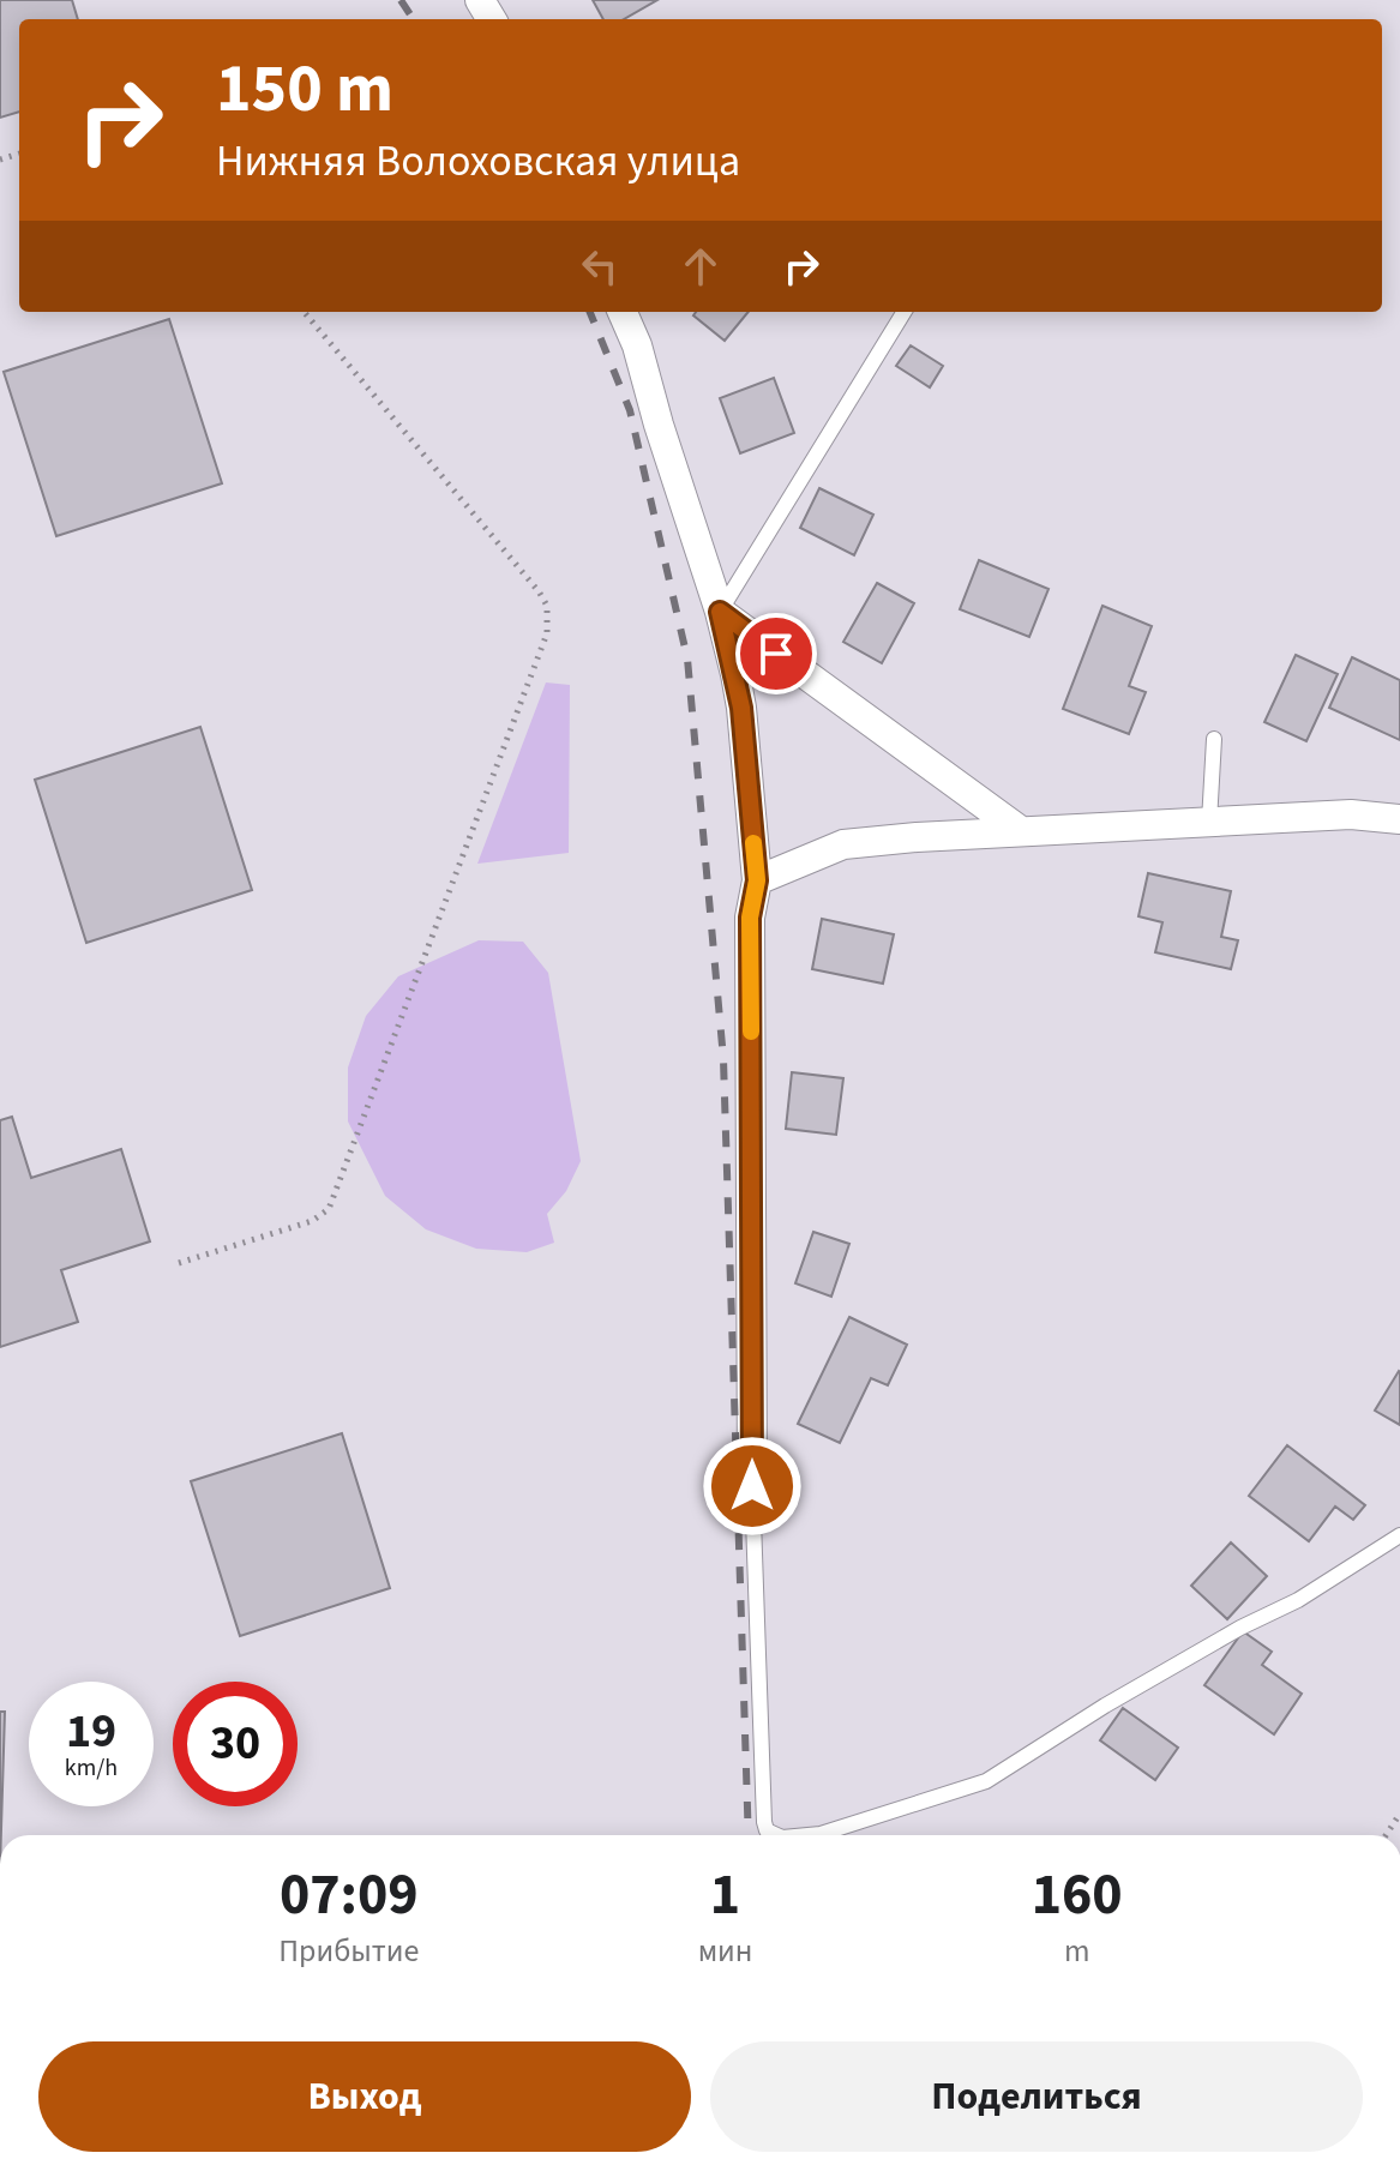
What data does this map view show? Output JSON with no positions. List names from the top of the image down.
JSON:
{
  "page": {
    "turn": ["150 m", "Нижняя Волоховская улица"],
    "speed": "19 km/h",
    "limit": "30",
    "eta": [
      "07:09",
      "Прибытие",
      "1",
      "мин",
      "160",
      "m"
    ],
    "buttons": ["Выход", "Поделиться"]
  }
}
